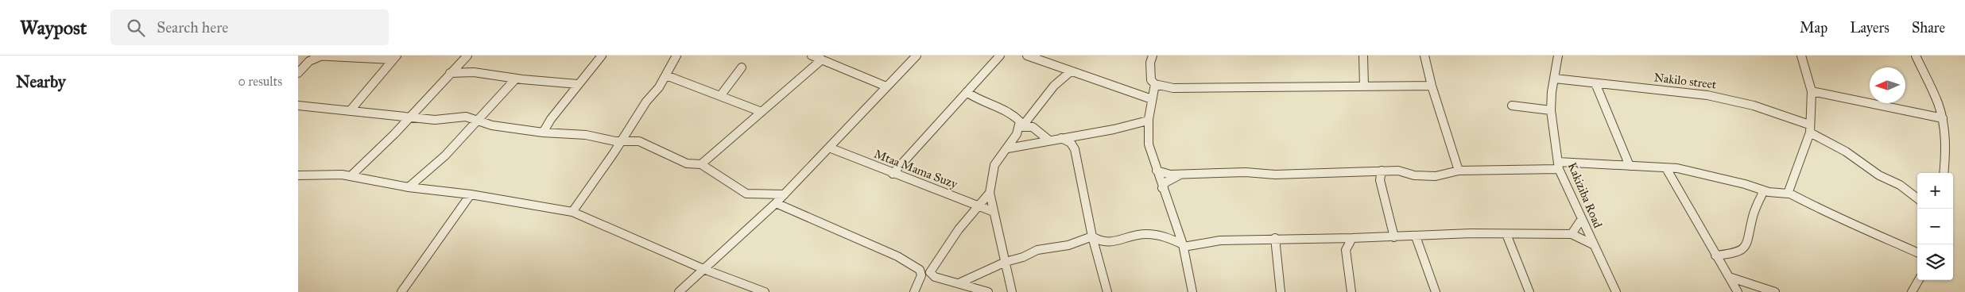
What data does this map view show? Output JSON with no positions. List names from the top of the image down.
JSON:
{
  "streets": {
    "street": ["Nakilo street", "Mtaa Mama Suzy", "Kakiziba Road"]
  },
  "crossings": [
    ["Nakilo street", "Kakiziba Road"]
  ],
  "north": "left",
  "page": {
    "header": "Waypost",
    "search": "Search here",
    "nav": ["Map", "Layers", "Share"],
    "heading": ["Nearby", "0 results"],
    "map_buttons": ["+", "−"]
  }
}
